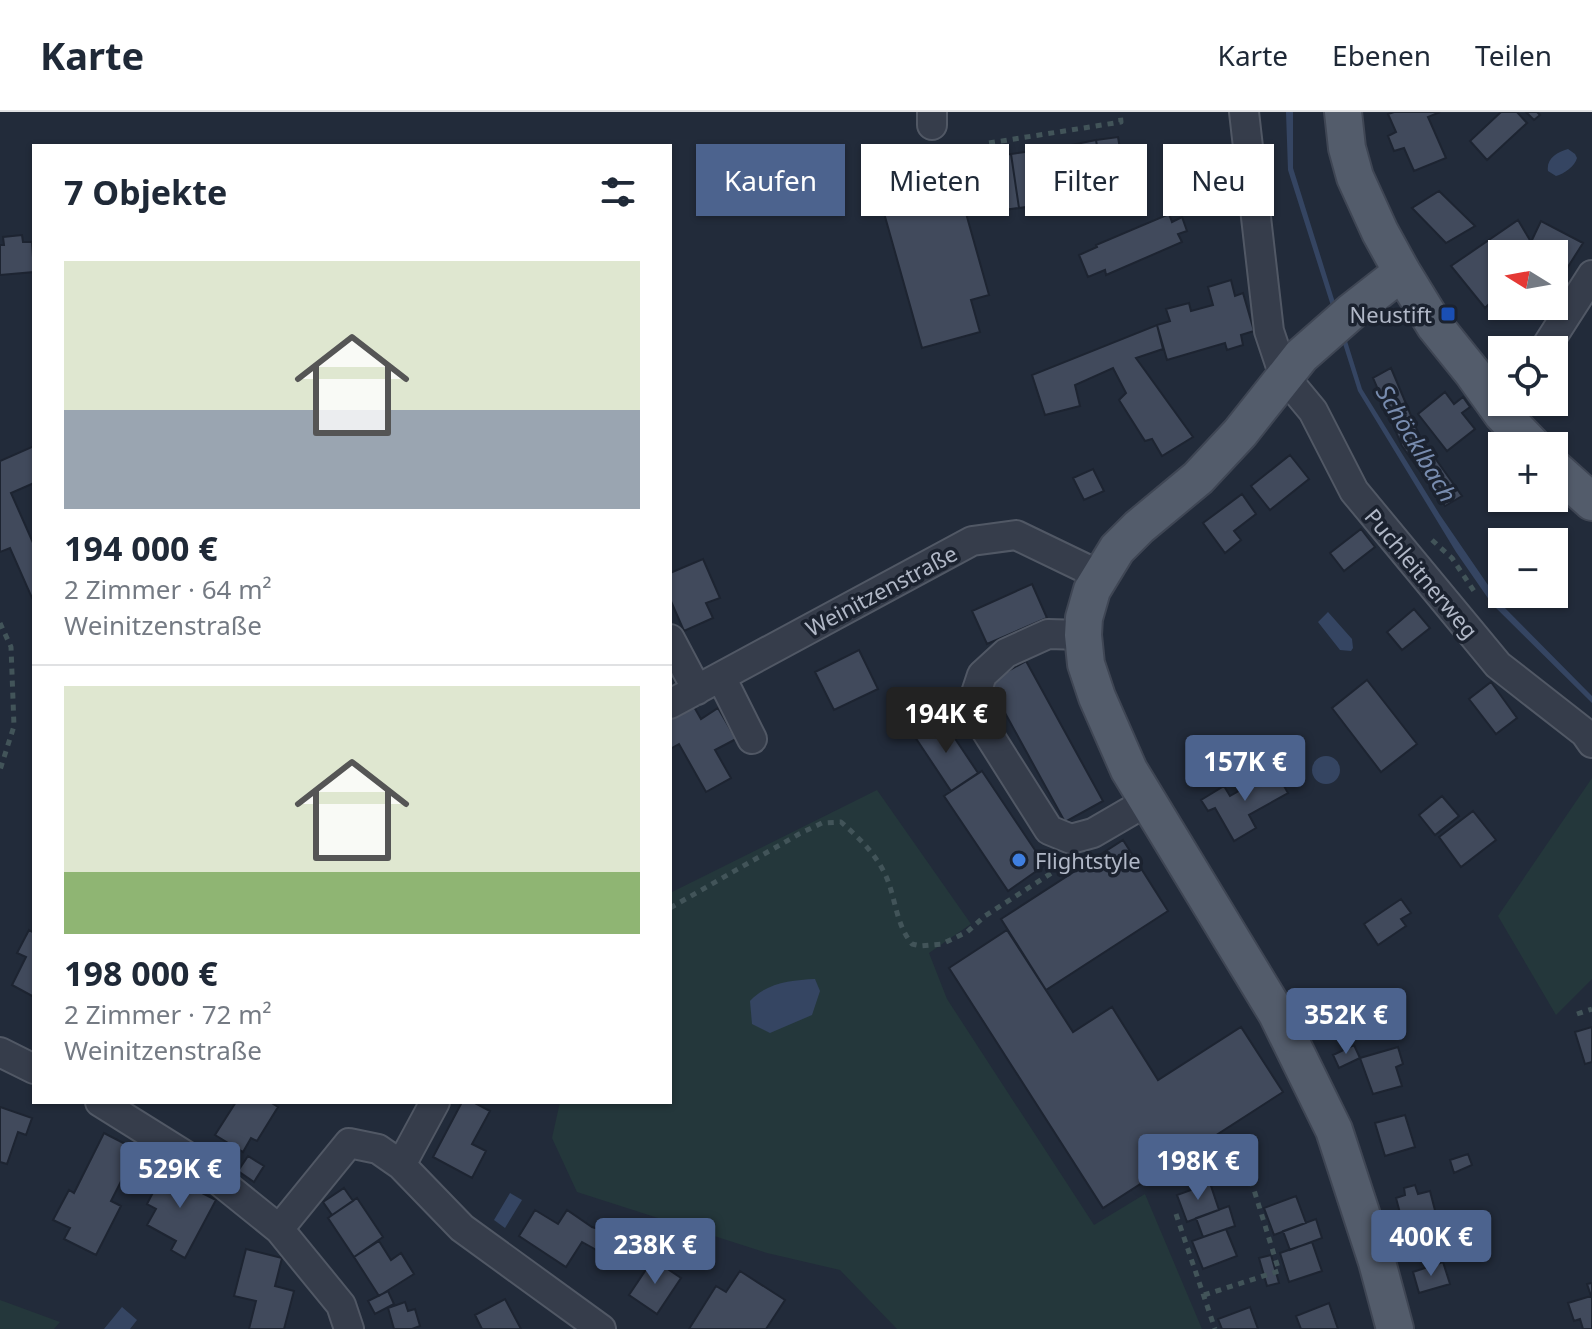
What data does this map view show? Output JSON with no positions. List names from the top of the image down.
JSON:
{
  "streets": {
    "street": ["Puchleitnerweg", "Weinitzenstraße"]
  },
  "water": ["Schöcklbach"],
  "places": {
    "transit": ["Neustift"],
    "other": ["Flightstyle"]
  },
  "north": "left",
  "page": {
    "header": "Karte",
    "nav": ["Karte", "Ebenen", "Teilen"],
    "chip": [
      "Kaufen",
      "Mieten",
      "Filter",
      "Neu"
    ],
    "heading": "7 Objekte",
    "map_buttons": ["+", "−"],
    "list": [
      {
        "name": "194 000 €",
        "note": "2 Zimmer · 64 m² · Weinitzenstraße"
      },
      {
        "name": "198 000 €",
        "note": "2 Zimmer · 72 m² · Weinitzenstraße"
      }
    ],
    "price": [
      "194K €",
      "157K €",
      "352K €",
      "198K €",
      "529K €",
      "400K €",
      "238K €"
    ]
  }
}
